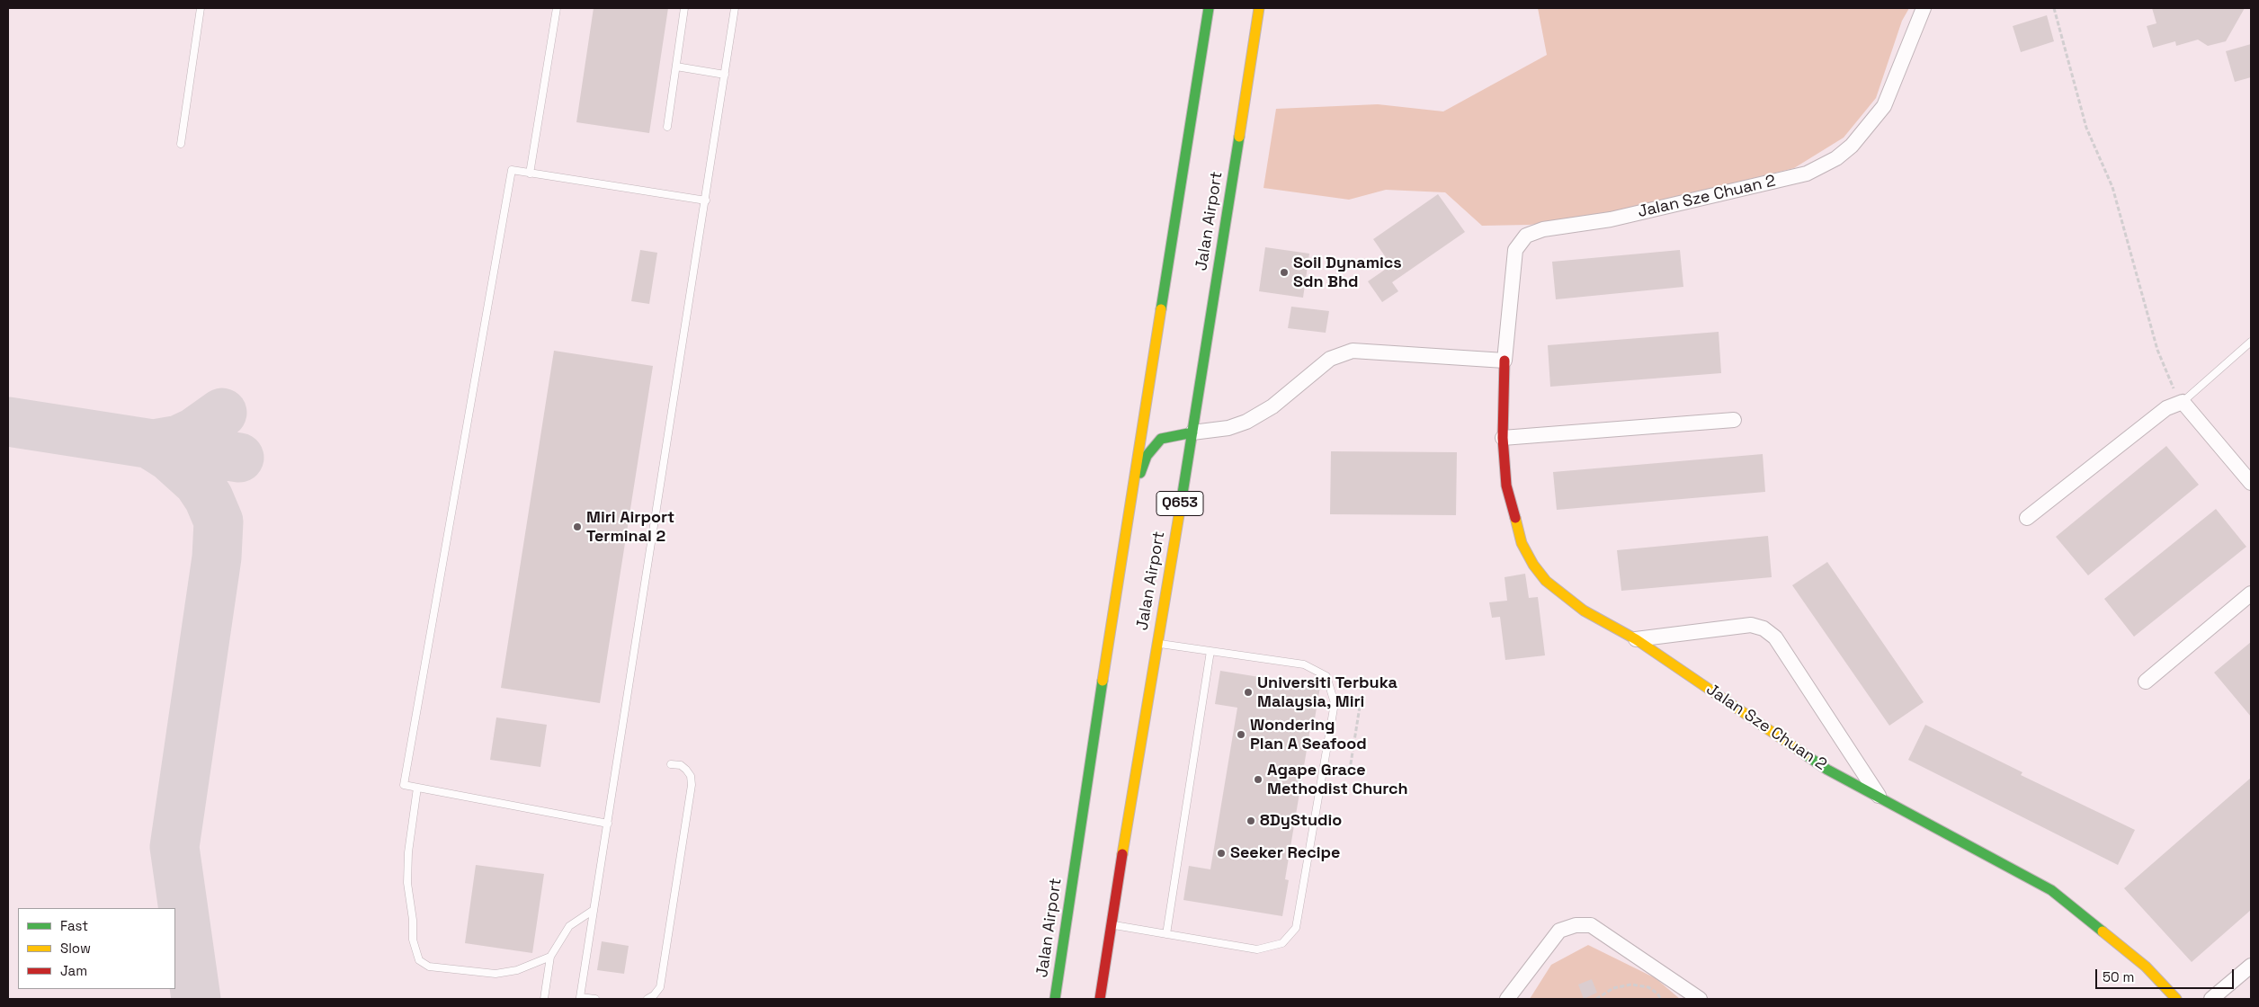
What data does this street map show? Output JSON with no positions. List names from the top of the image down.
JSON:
{
  "streets": {
    "main road": ["Jalan Sze Chuan 2", "Jalan Airport", "Q653"]
  },
  "places": [
    "Soil Dynamics Sdn Bhd",
    "Miri Airport Terminal 2",
    "Universiti Terbuka Malaysia, Miri",
    "Wondering Plan A Seafood",
    "Agape Grace Methodist Church",
    "8DyStudio",
    "Seeker Recipe"
  ],
  "legend": ["Fast", "Slow", "Jam"],
  "scale_bar": "50 m"
}
